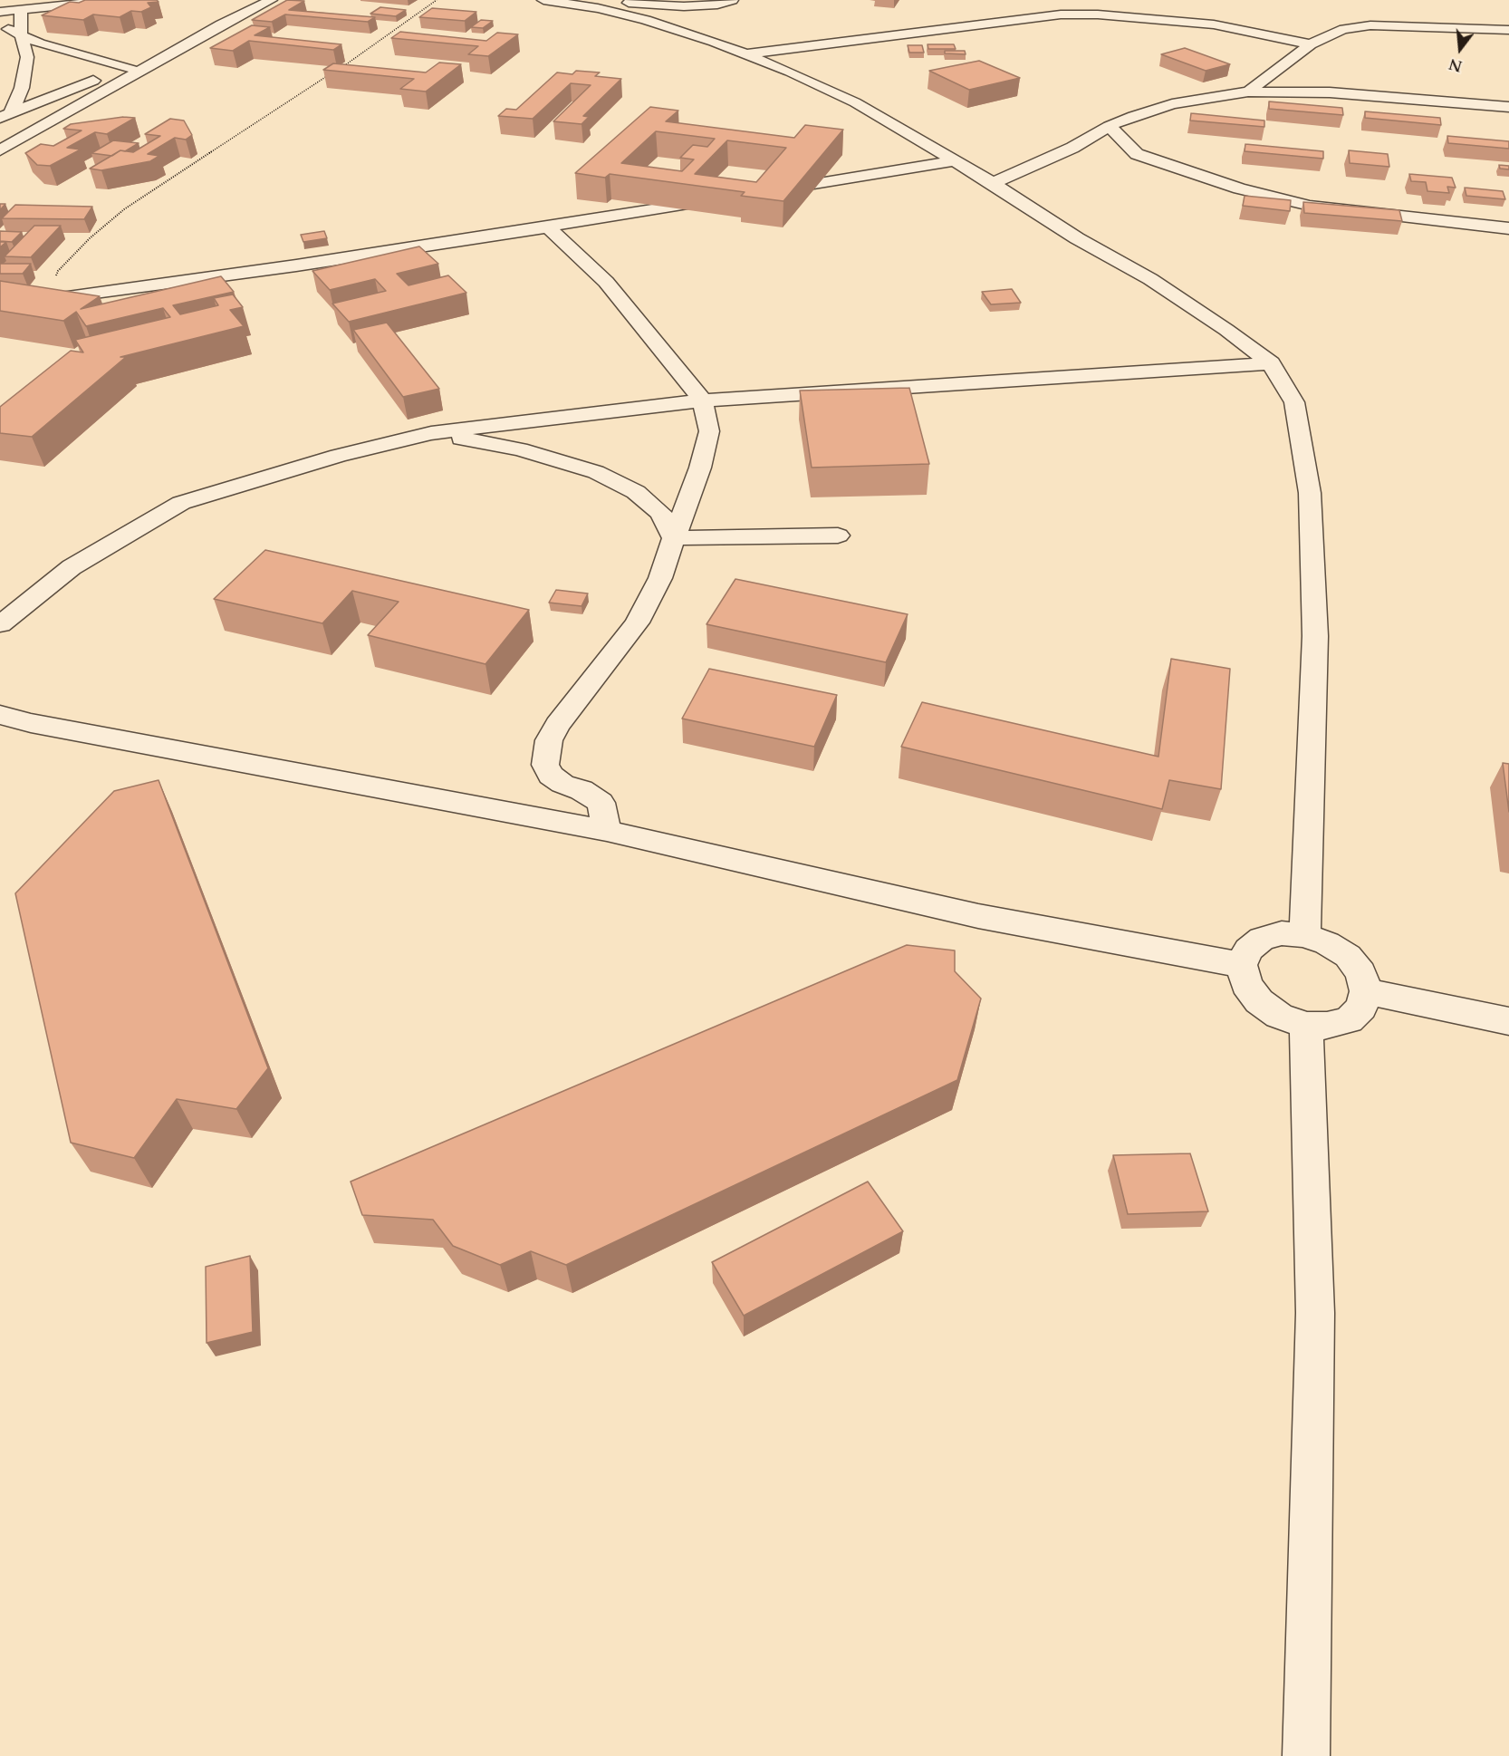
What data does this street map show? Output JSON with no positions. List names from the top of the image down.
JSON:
{
  "north": "bottom"
}
